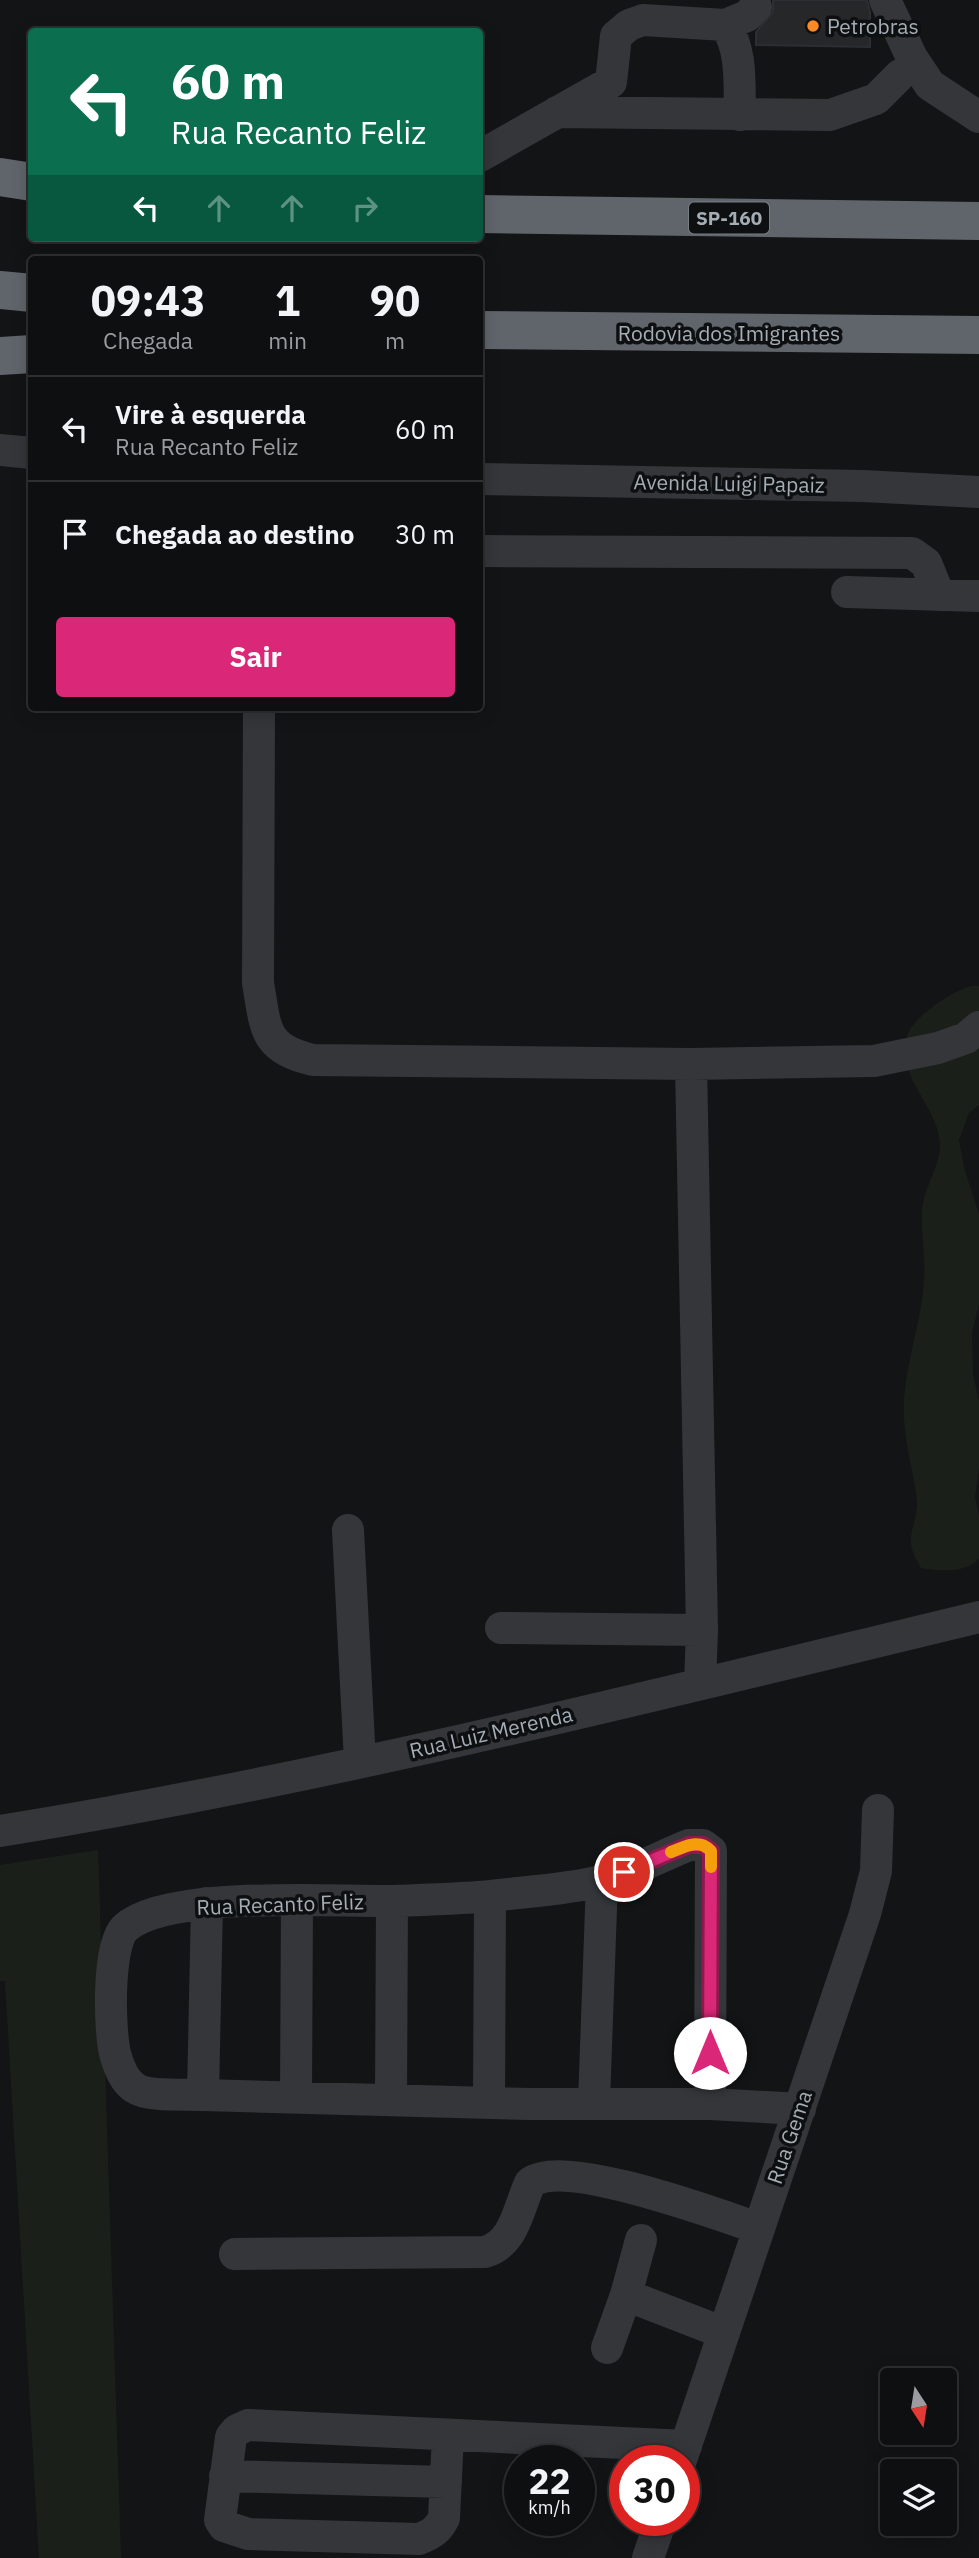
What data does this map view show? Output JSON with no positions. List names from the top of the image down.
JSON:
{
  "streets": {
    "highway": ["SP-160", "Rodovia dos Imigrantes"],
    "street": [
      "Avenida Luigi Papaiz",
      "Rua Luiz Merenda",
      "Rua Recanto Feliz",
      "Rua Gema"
    ]
  },
  "crossings": [
    ["Rua Recanto Feliz", "Rua Gema"]
  ],
  "places": ["Petrobras"],
  "north": "bottom",
  "page": {
    "turn": ["60 m", "Rua Recanto Feliz"],
    "eta": [
      "09:43",
      "Chegada",
      "1",
      "min",
      "90",
      "m"
    ],
    "list": [
      {
        "name": "Vire à esquerda",
        "note": "Rua Recanto Feliz",
        "value": "60 m"
      },
      {
        "name": "Chegada ao destino",
        "value": "30 m"
      }
    ],
    "buttons": "Sair",
    "speed": "22 km/h",
    "limit": "30"
  }
}
